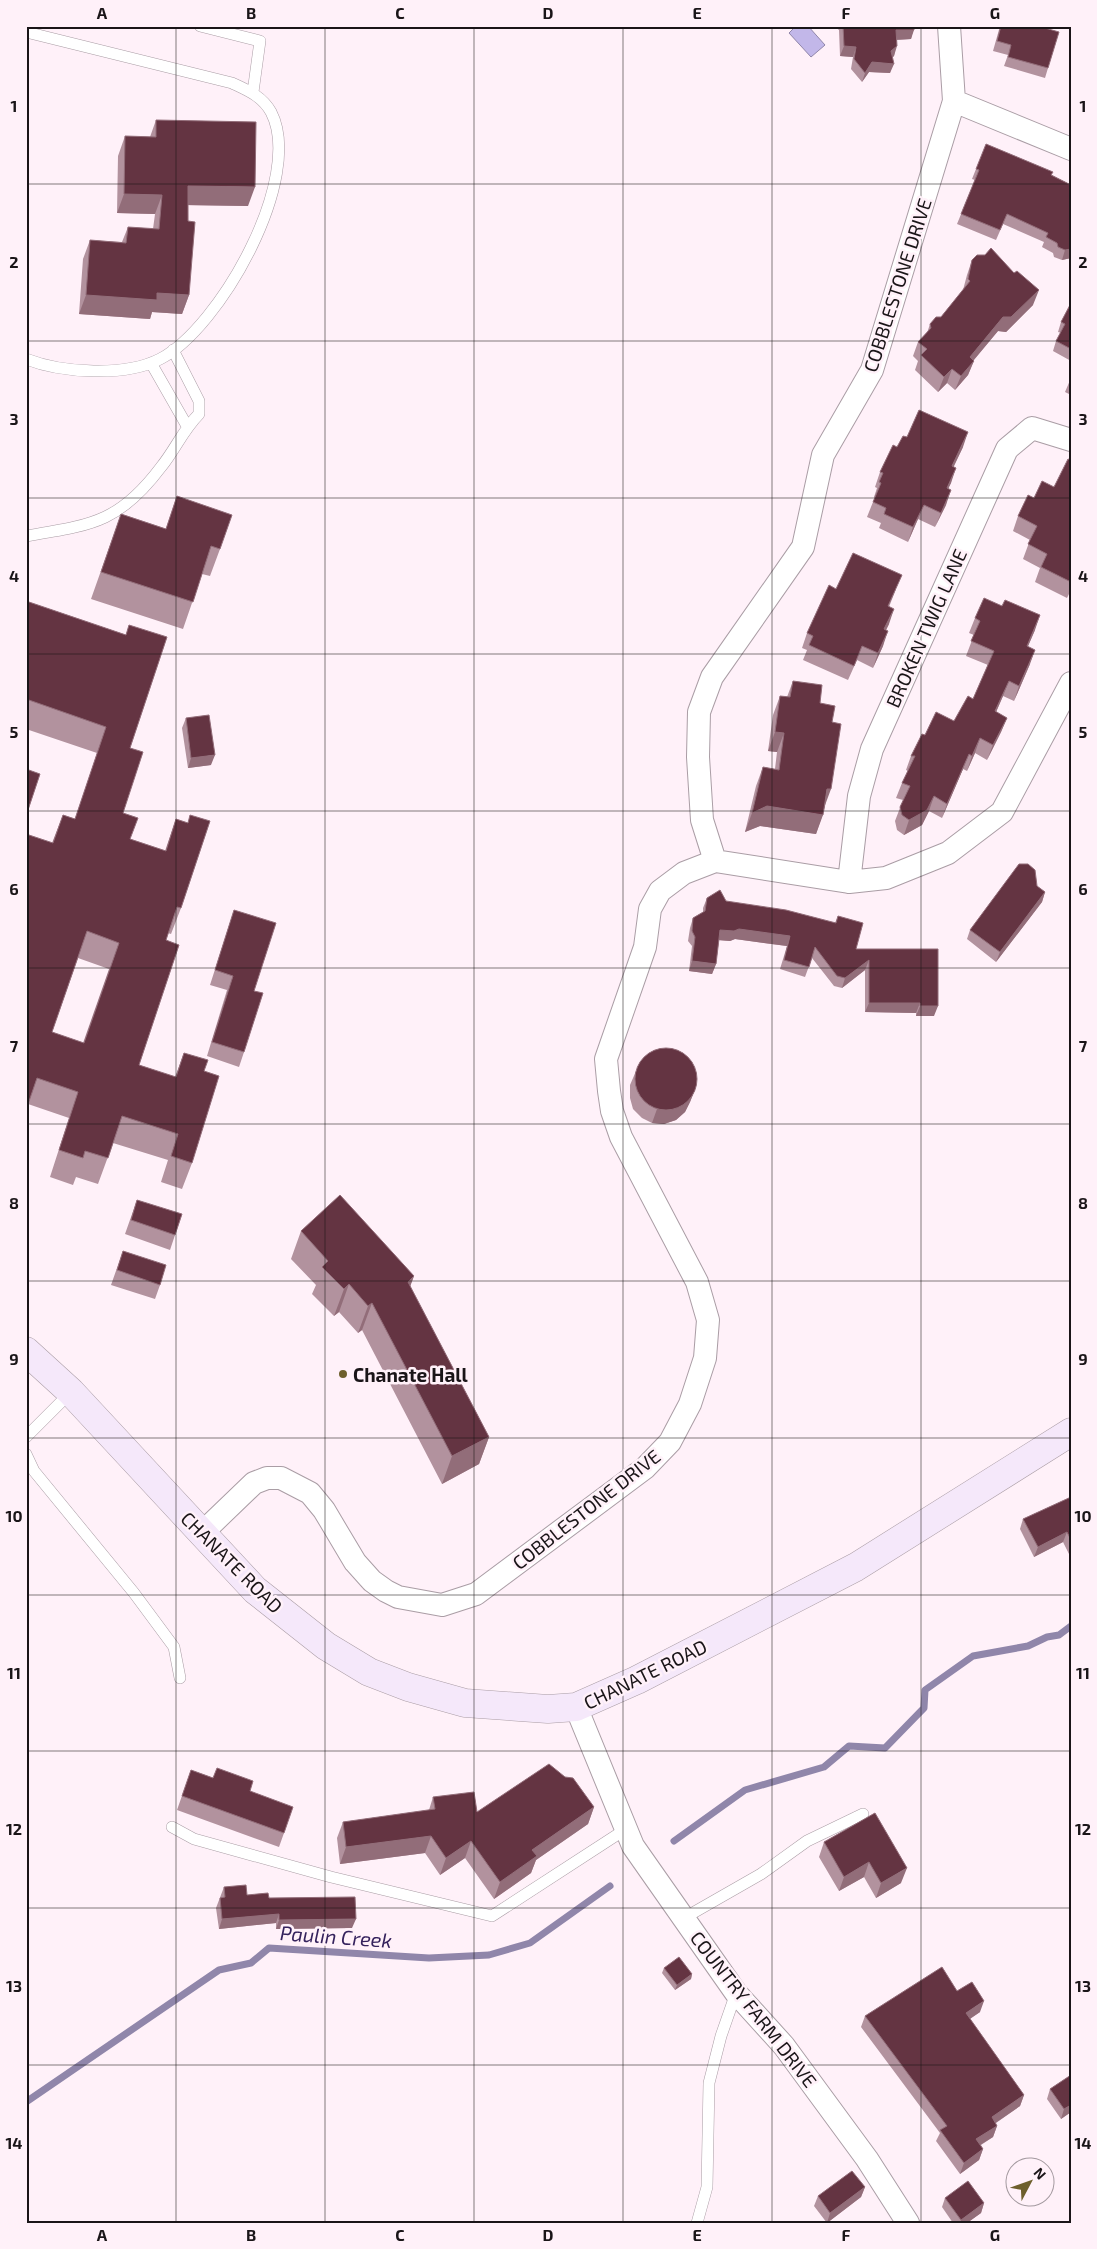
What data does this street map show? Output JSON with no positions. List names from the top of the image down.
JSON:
{
  "streets": {
    "street": [
      "COBBLESTONE DRIVE",
      "BROKEN TWIG LANE",
      "CHANATE ROAD",
      "COUNTRY FARM DRIVE"
    ]
  },
  "crossings": [
    ["COBBLESTONE DRIVE", "CHANATE ROAD"],
    ["CHANATE ROAD", "COUNTRY FARM DRIVE"]
  ],
  "water": ["Paulin Creek"],
  "places": ["Chanate Hall"],
  "north": "top right",
  "grid": {
    "columns": [
      "A",
      "B",
      "C",
      "D",
      "E",
      "F",
      "G"
    ],
    "rows": [
      "1",
      "2",
      "3",
      "4",
      "5",
      "6",
      "7",
      "8",
      "9",
      "10",
      "11",
      "12",
      "13",
      "14"
    ]
  }
}
